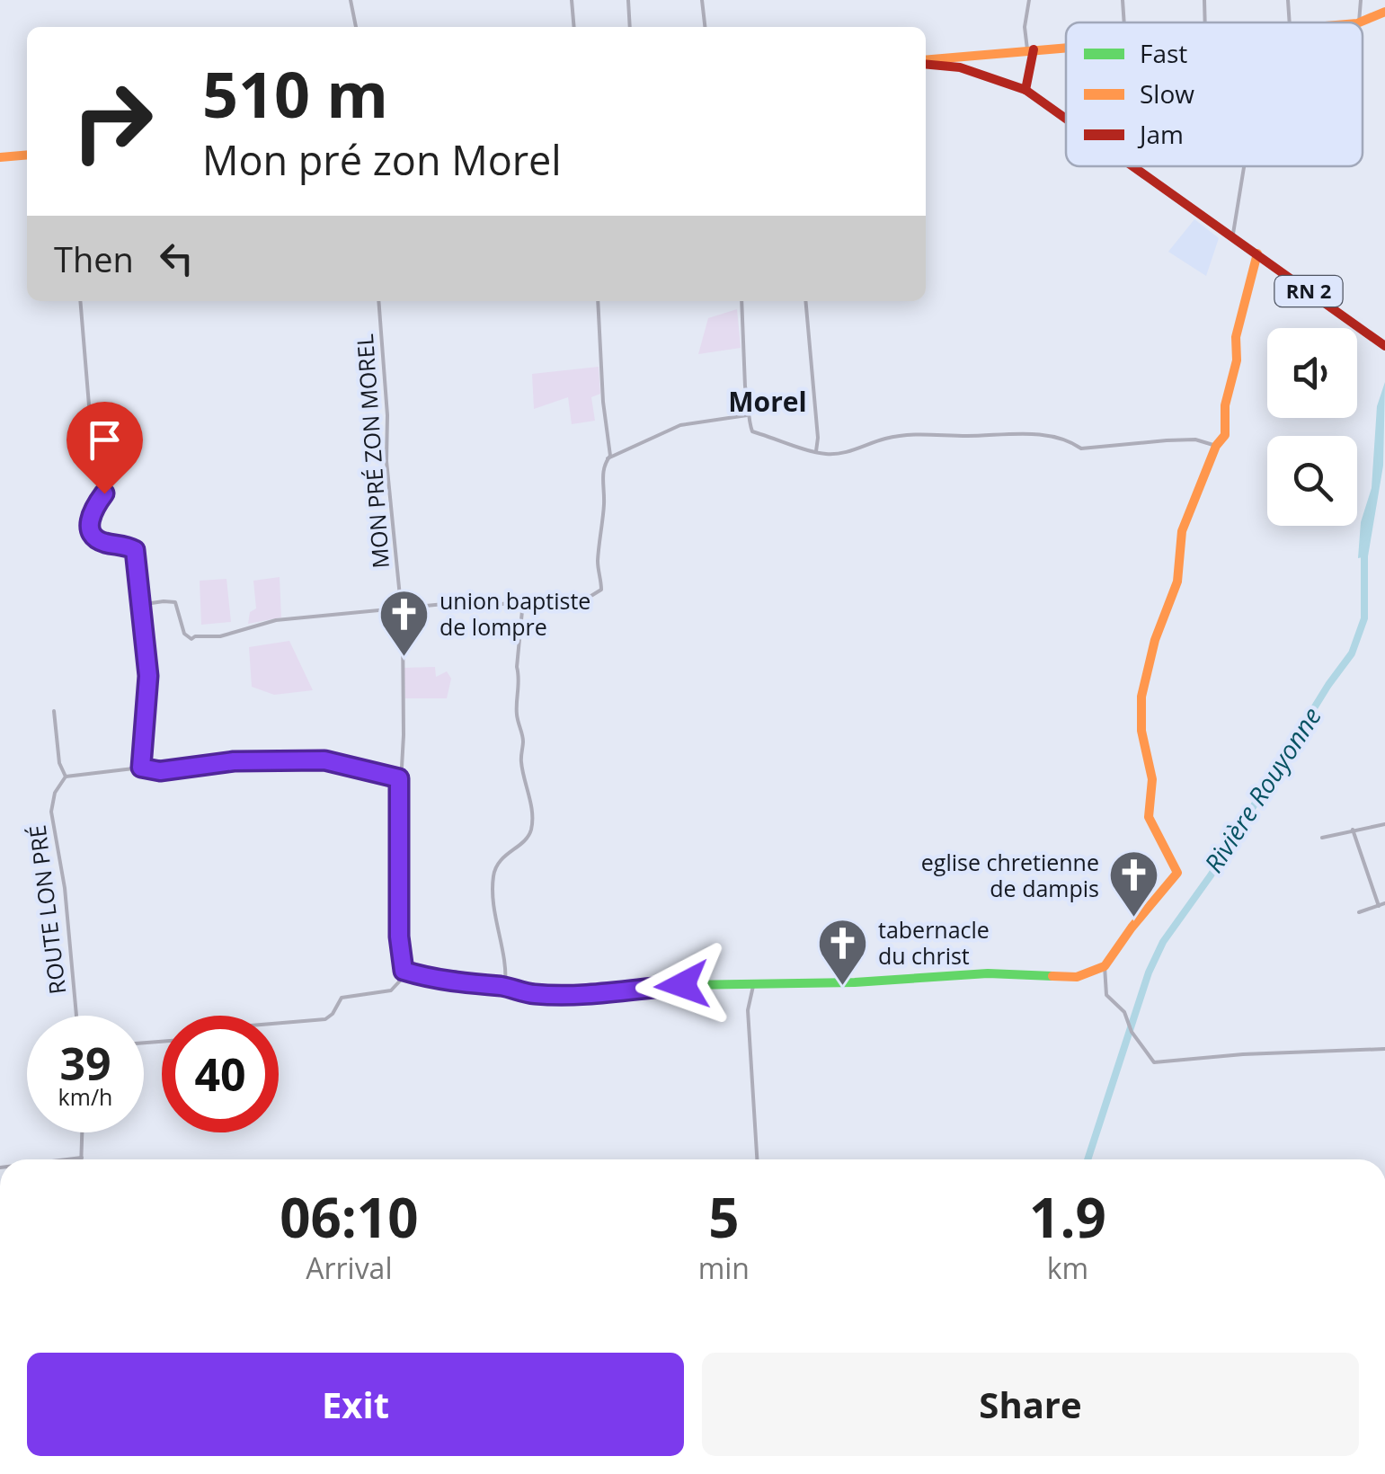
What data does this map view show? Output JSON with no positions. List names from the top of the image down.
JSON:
{
  "streets": {
    "street": ["RN 2", "MON PRÉ ZON MOREL", "ROUTE LON PRÉ"]
  },
  "districts": ["Morel"],
  "water": ["Rivière Rouyonne"],
  "places": {
    "church": ["union baptiste de lompre", "eglise chretienne de dampis", "tabernacle du christ"]
  },
  "legend": ["Fast", "Slow", "Jam"],
  "page": {
    "turn": ["510 m", "Mon pré zon Morel"],
    "then": "Then",
    "speed": "39 km/h",
    "limit": "40",
    "eta": [
      "06:10",
      "Arrival",
      "5",
      "min",
      "1.9",
      "km"
    ],
    "buttons": ["Exit", "Share"]
  }
}
